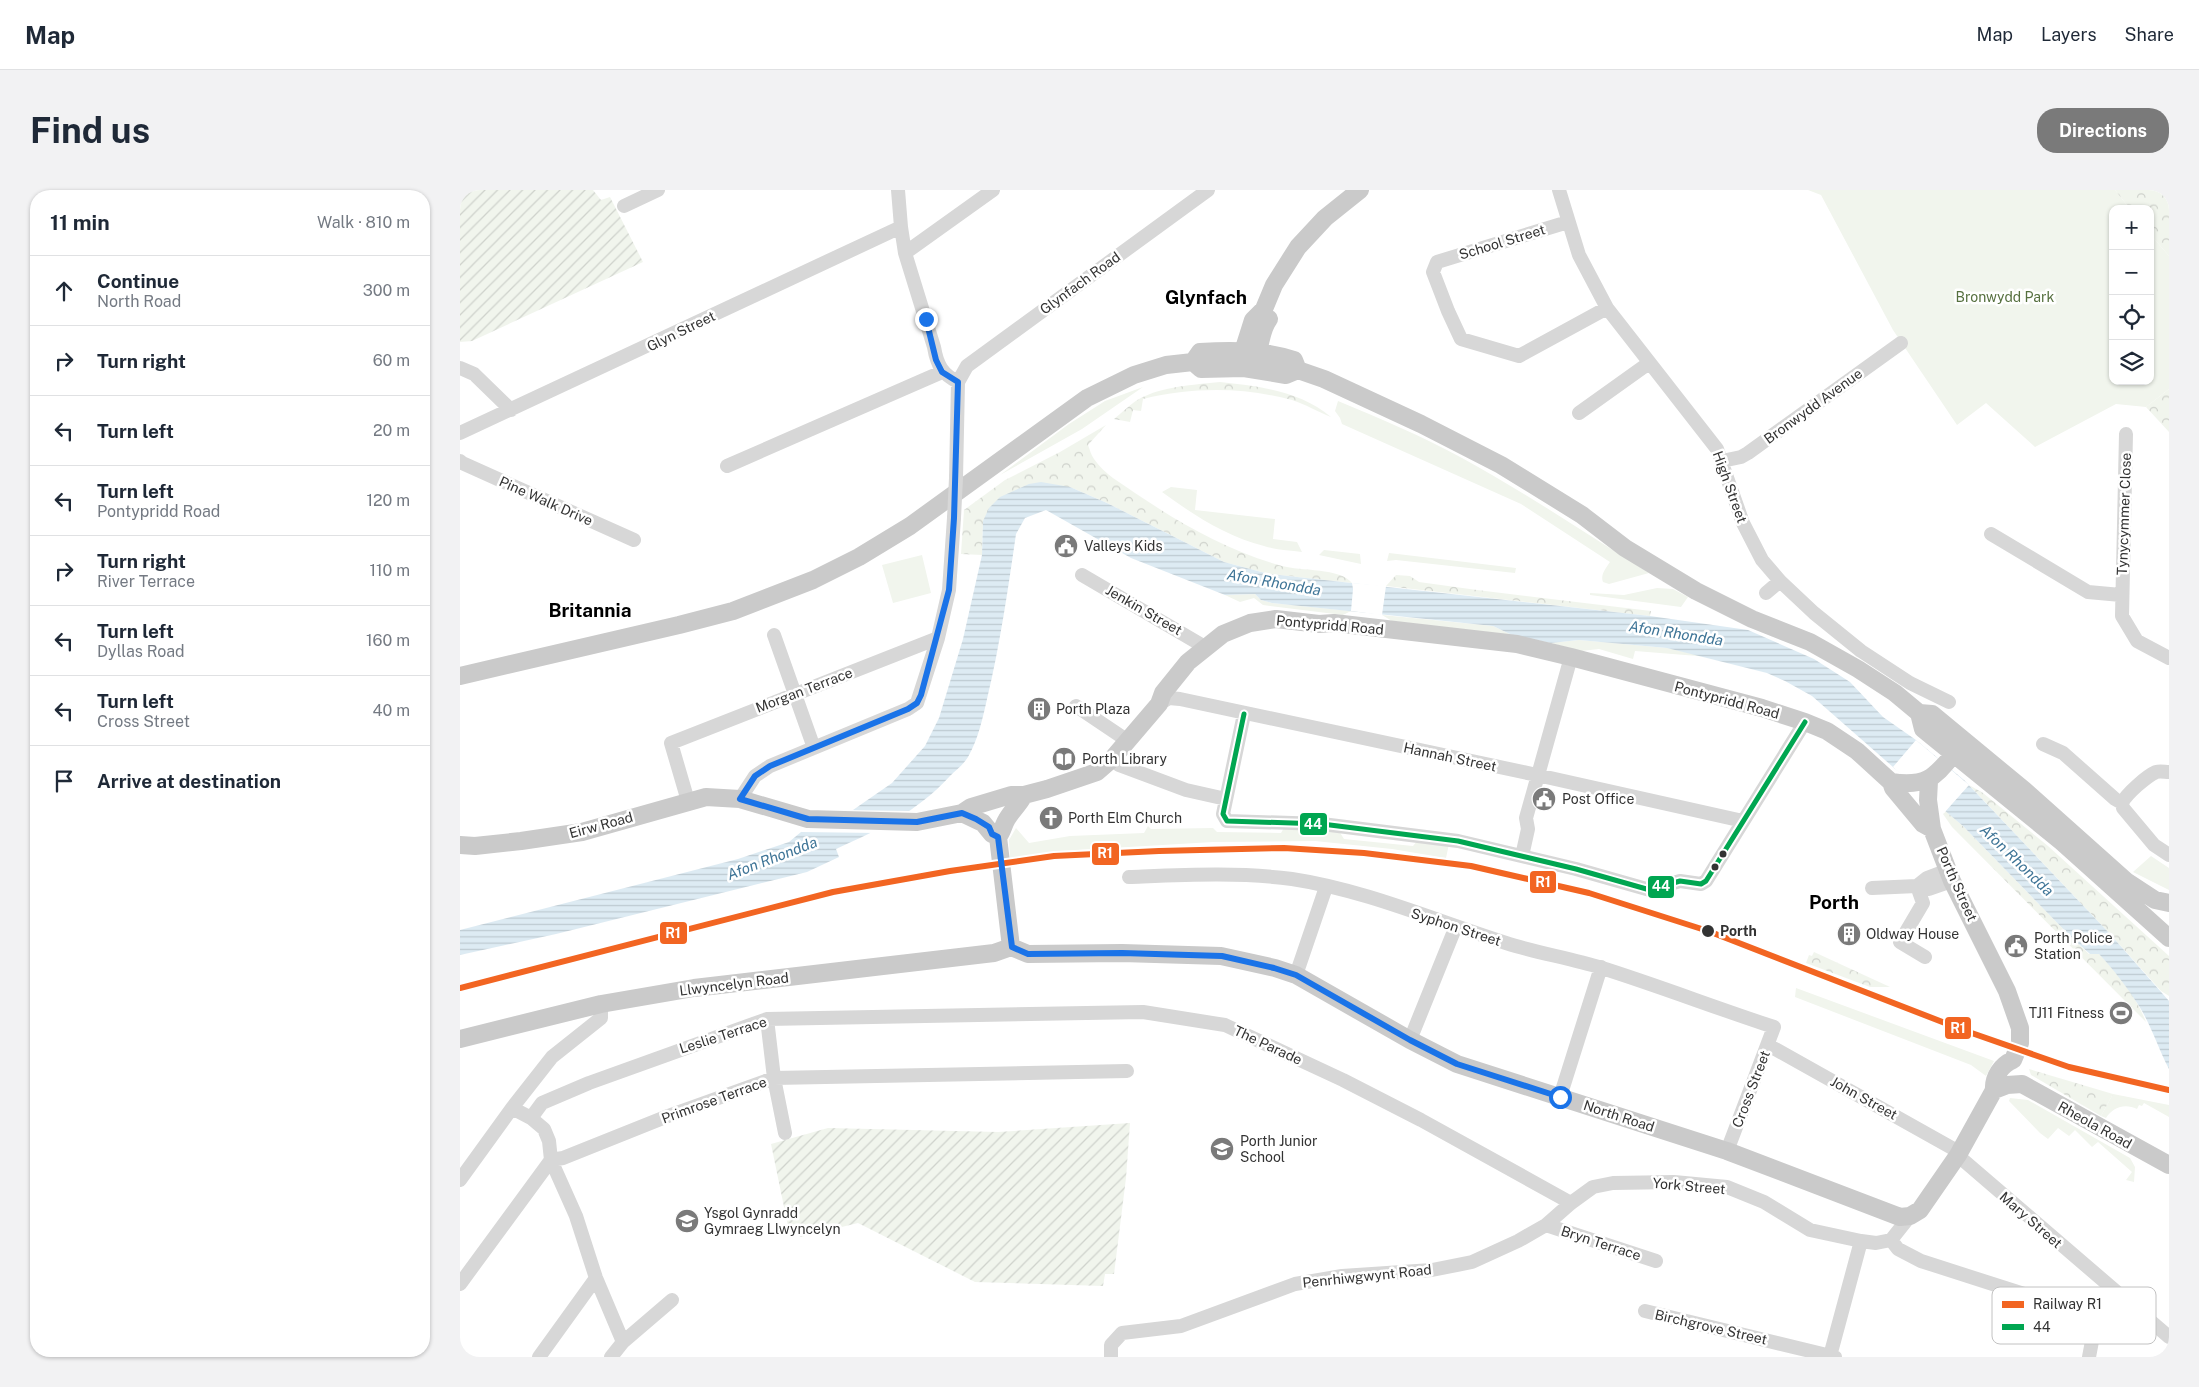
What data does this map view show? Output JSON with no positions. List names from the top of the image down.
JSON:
{
  "streets": {
    "main road": [
      "Pontypridd Road",
      "Eirw Road",
      "Porth Street",
      "Llwyncelyn Road",
      "North Road",
      "Rheola Road"
    ],
    "street": [
      "School Street",
      "Glynfach Road",
      "Glyn Street",
      "Bronwydd Avenue",
      "High Street",
      "Pine Walk Drive",
      "Tynycymmer Close",
      "Jenkin Street",
      "Morgan Terrace",
      "Hannah Street",
      "Syphon Street",
      "Leslie Terrace",
      "The Parade",
      "Cross Street",
      "John Street",
      "Primrose Terrace",
      "York Street",
      "Mary Street",
      "Bryn Terrace",
      "Penrhiwgwynt Road",
      "Birchgrove Street"
    ]
  },
  "crossings": [
    ["School Street", "High Street"],
    ["Bronwydd Avenue", "High Street"],
    ["Jenkin Street", "Pontypridd Road"],
    ["Pontypridd Road", "Hannah Street"],
    ["Pontypridd Road", "Eirw Road"],
    ["Pontypridd Road", "Porth Street"],
    ["Morgan Terrace", "Eirw Road"],
    ["Syphon Street", "Cross Street"],
    ["Llwyncelyn Road", "North Road"],
    ["Leslie Terrace", "The Parade"],
    ["The Parade", "York Street"],
    ["The Parade", "Penrhiwgwynt Road"],
    ["Cross Street", "John Street"],
    ["Cross Street", "North Road"],
    ["John Street", "Mary Street"],
    ["York Street", "Penrhiwgwynt Road"],
    ["Bryn Terrace", "Penrhiwgwynt Road"]
  ],
  "districts": ["Glynfach", "Britannia", "Porth"],
  "water": ["Afon Rhondda"],
  "parks": ["Bronwydd Park"],
  "places": {
    "public building": ["Valleys Kids", "Post Office", "Porth Police Station"],
    "building": ["Porth Plaza", "Oldway House"],
    "library": ["Porth Library"],
    "church": ["Porth Elm Church"],
    "other": ["Porth"],
    "sports": ["TJ11 Fitness"],
    "school or university": ["Porth Junior School", "Ysgol Gynradd Gymraeg Llwyncelyn"]
  },
  "lines": ["transit line 44", "rail line R1"],
  "legend": ["Railway R1", "44"],
  "page": {
    "header": "Map",
    "nav": ["Map", "Layers", "Share"],
    "buttons": "Directions",
    "title": "Find us",
    "heading": ["11 min", "Walk · 810 m"],
    "map_buttons": ["+", "−"],
    "list": [
      ["Continue", "North Road", "300 m"],
      ["Turn right", "60 m"],
      ["Turn left", "20 m"],
      ["Turn left", "Pontypridd Road", "120 m"],
      ["Turn right", "River Terrace", "110 m"],
      ["Turn left", "Dyllas Road", "160 m"],
      ["Turn left", "Cross Street", "40 m"],
      "Arrive at destination"
    ]
  }
}
